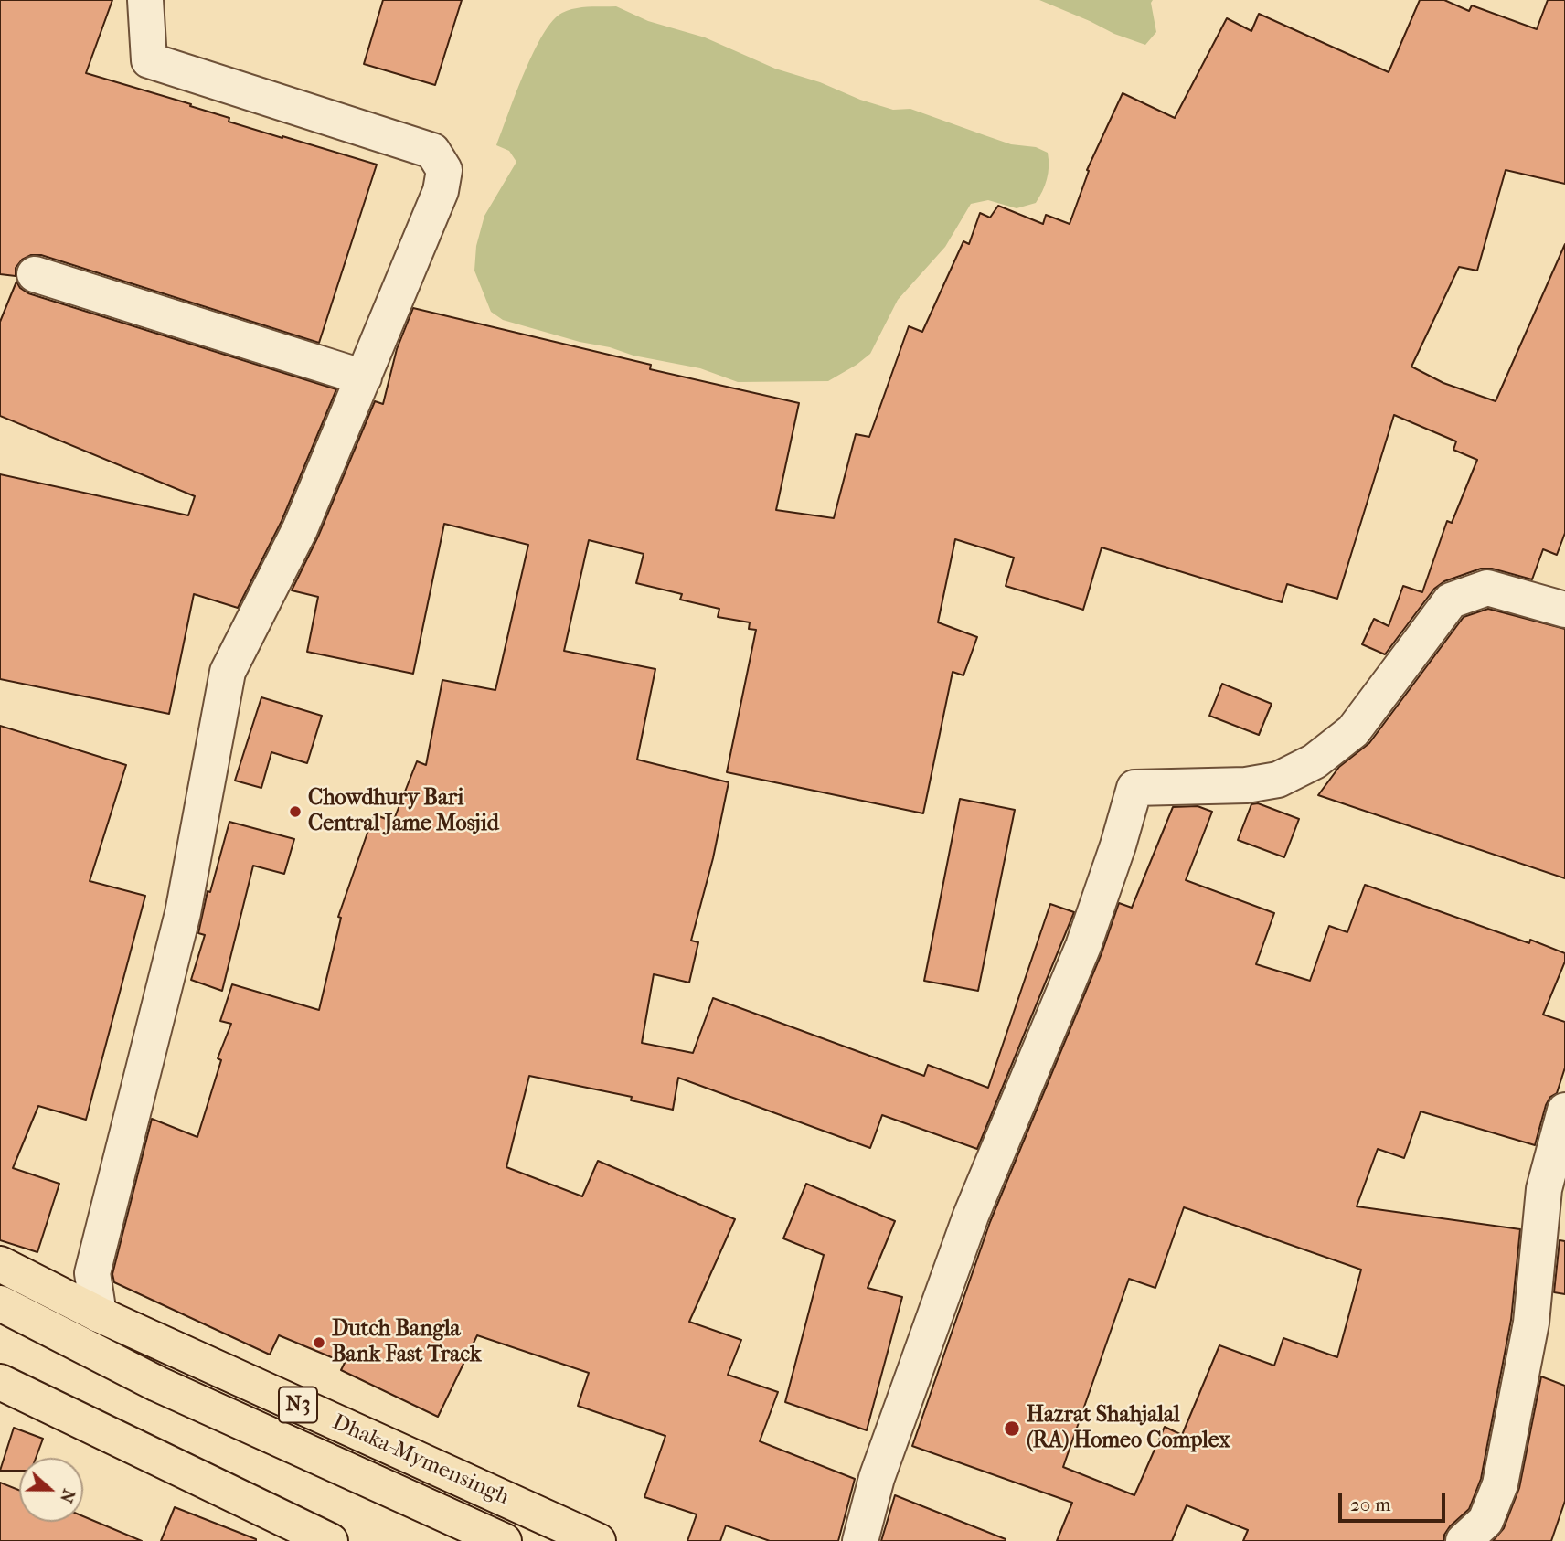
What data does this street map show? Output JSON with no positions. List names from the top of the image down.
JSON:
{
  "streets": {
    "highway": ["N3", "Dhaka-Mymensingh"]
  },
  "places": ["Chowdhury Bari Central Jame Mosjid", "Dutch Bangla Bank Fast Track", "Hazrat Shahjalal (RA) Homeo Complex"],
  "scale_bar": "20 m",
  "north": "right"
}
